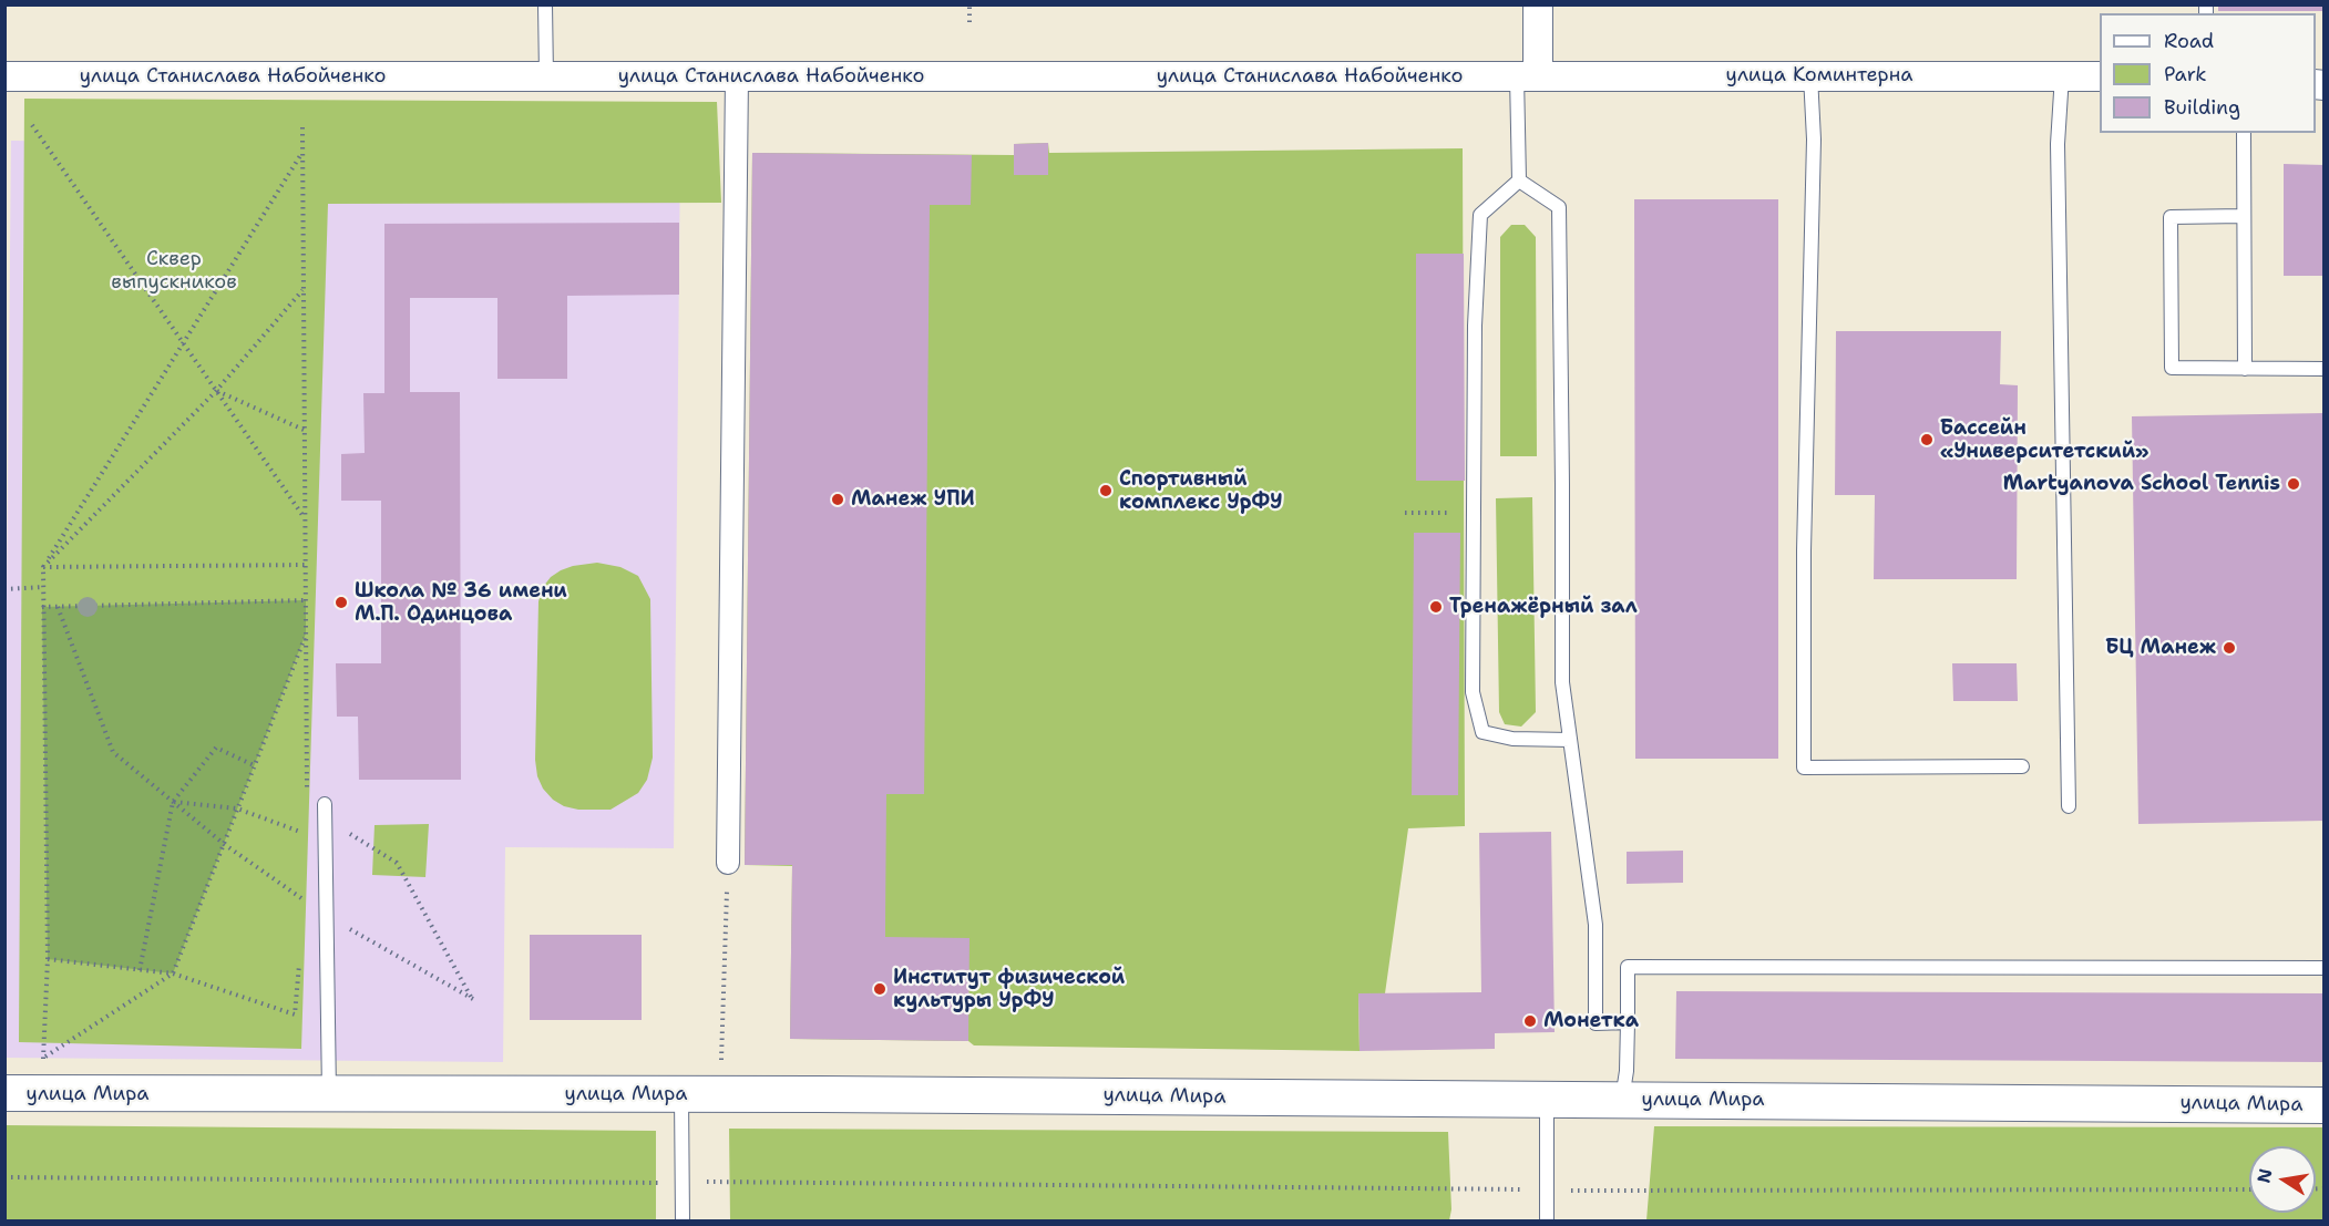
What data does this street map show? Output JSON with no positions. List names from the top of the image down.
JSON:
{
  "streets": {
    "street": ["улица Коминтерна", "улица Станислава Набойченко", "улица Мира"]
  },
  "crossings": [
    ["улица Коминтерна", "улица Станислава Набойченко"]
  ],
  "parks": ["Сквер выпускников"],
  "places": [
    "Бассейн «Университетский»",
    "Martyanova School Tennis",
    "Спортивный комплекс УрФУ",
    "Манеж УПИ",
    "Школа № 36 имени М.П. Одинцова",
    "Тренажёрный зал",
    "БЦ Манеж",
    "Институт физической культуры УрФУ",
    "Монетка"
  ],
  "legend": ["Road", "Park", "Building"],
  "north": "left"
}
